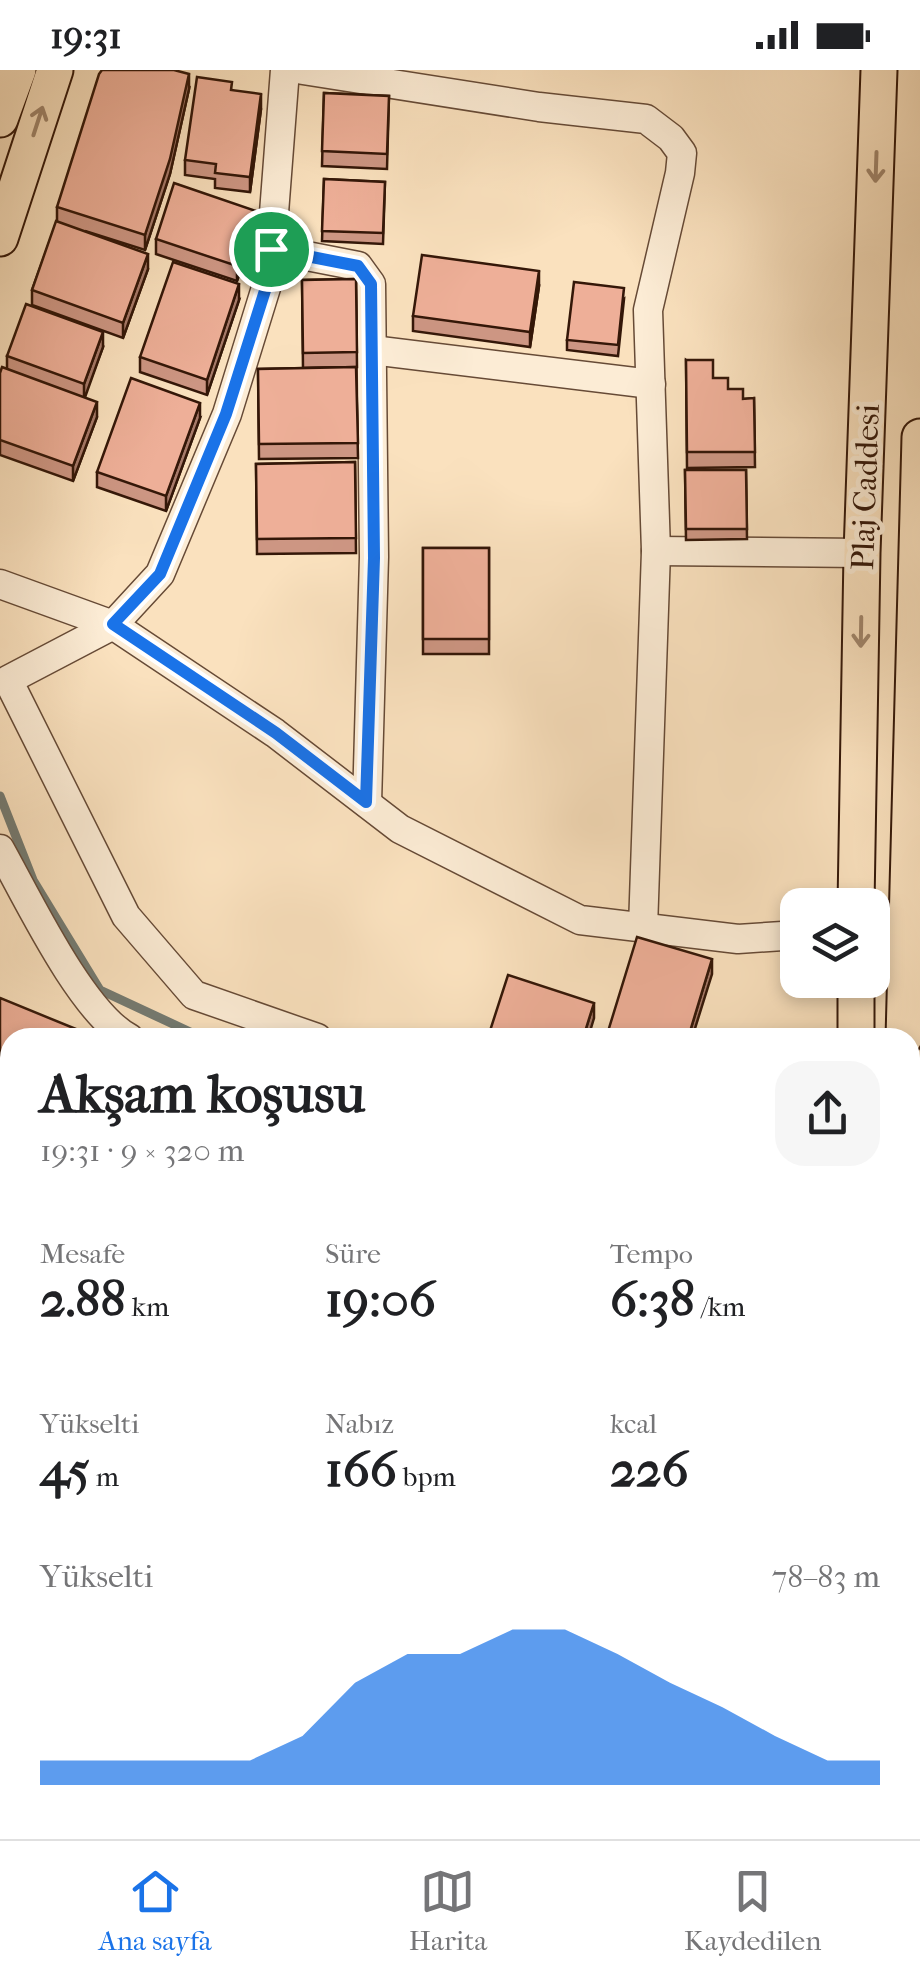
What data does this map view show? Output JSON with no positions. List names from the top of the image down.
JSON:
{
  "streets": {
    "main road": ["Plaj Caddesi"]
  },
  "page": {
    "status": "19:31",
    "heading": ["Akşam koşusu", "19:31 · 9 × 320 m"],
    "stats": [
      ["Mesafe", "2.88 km"],
      ["Süre", "19:06"],
      ["Tempo", "6:38 /km"],
      ["Yükselti", "45 m"],
      ["Nabız", "166 bpm"],
      ["kcal", "226"]
    ],
    "chart": ["Yükselti", "78–83 m"],
    "tabs": ["Ana sayfa", "Harita", "Kaydedilen"]
  }
}
